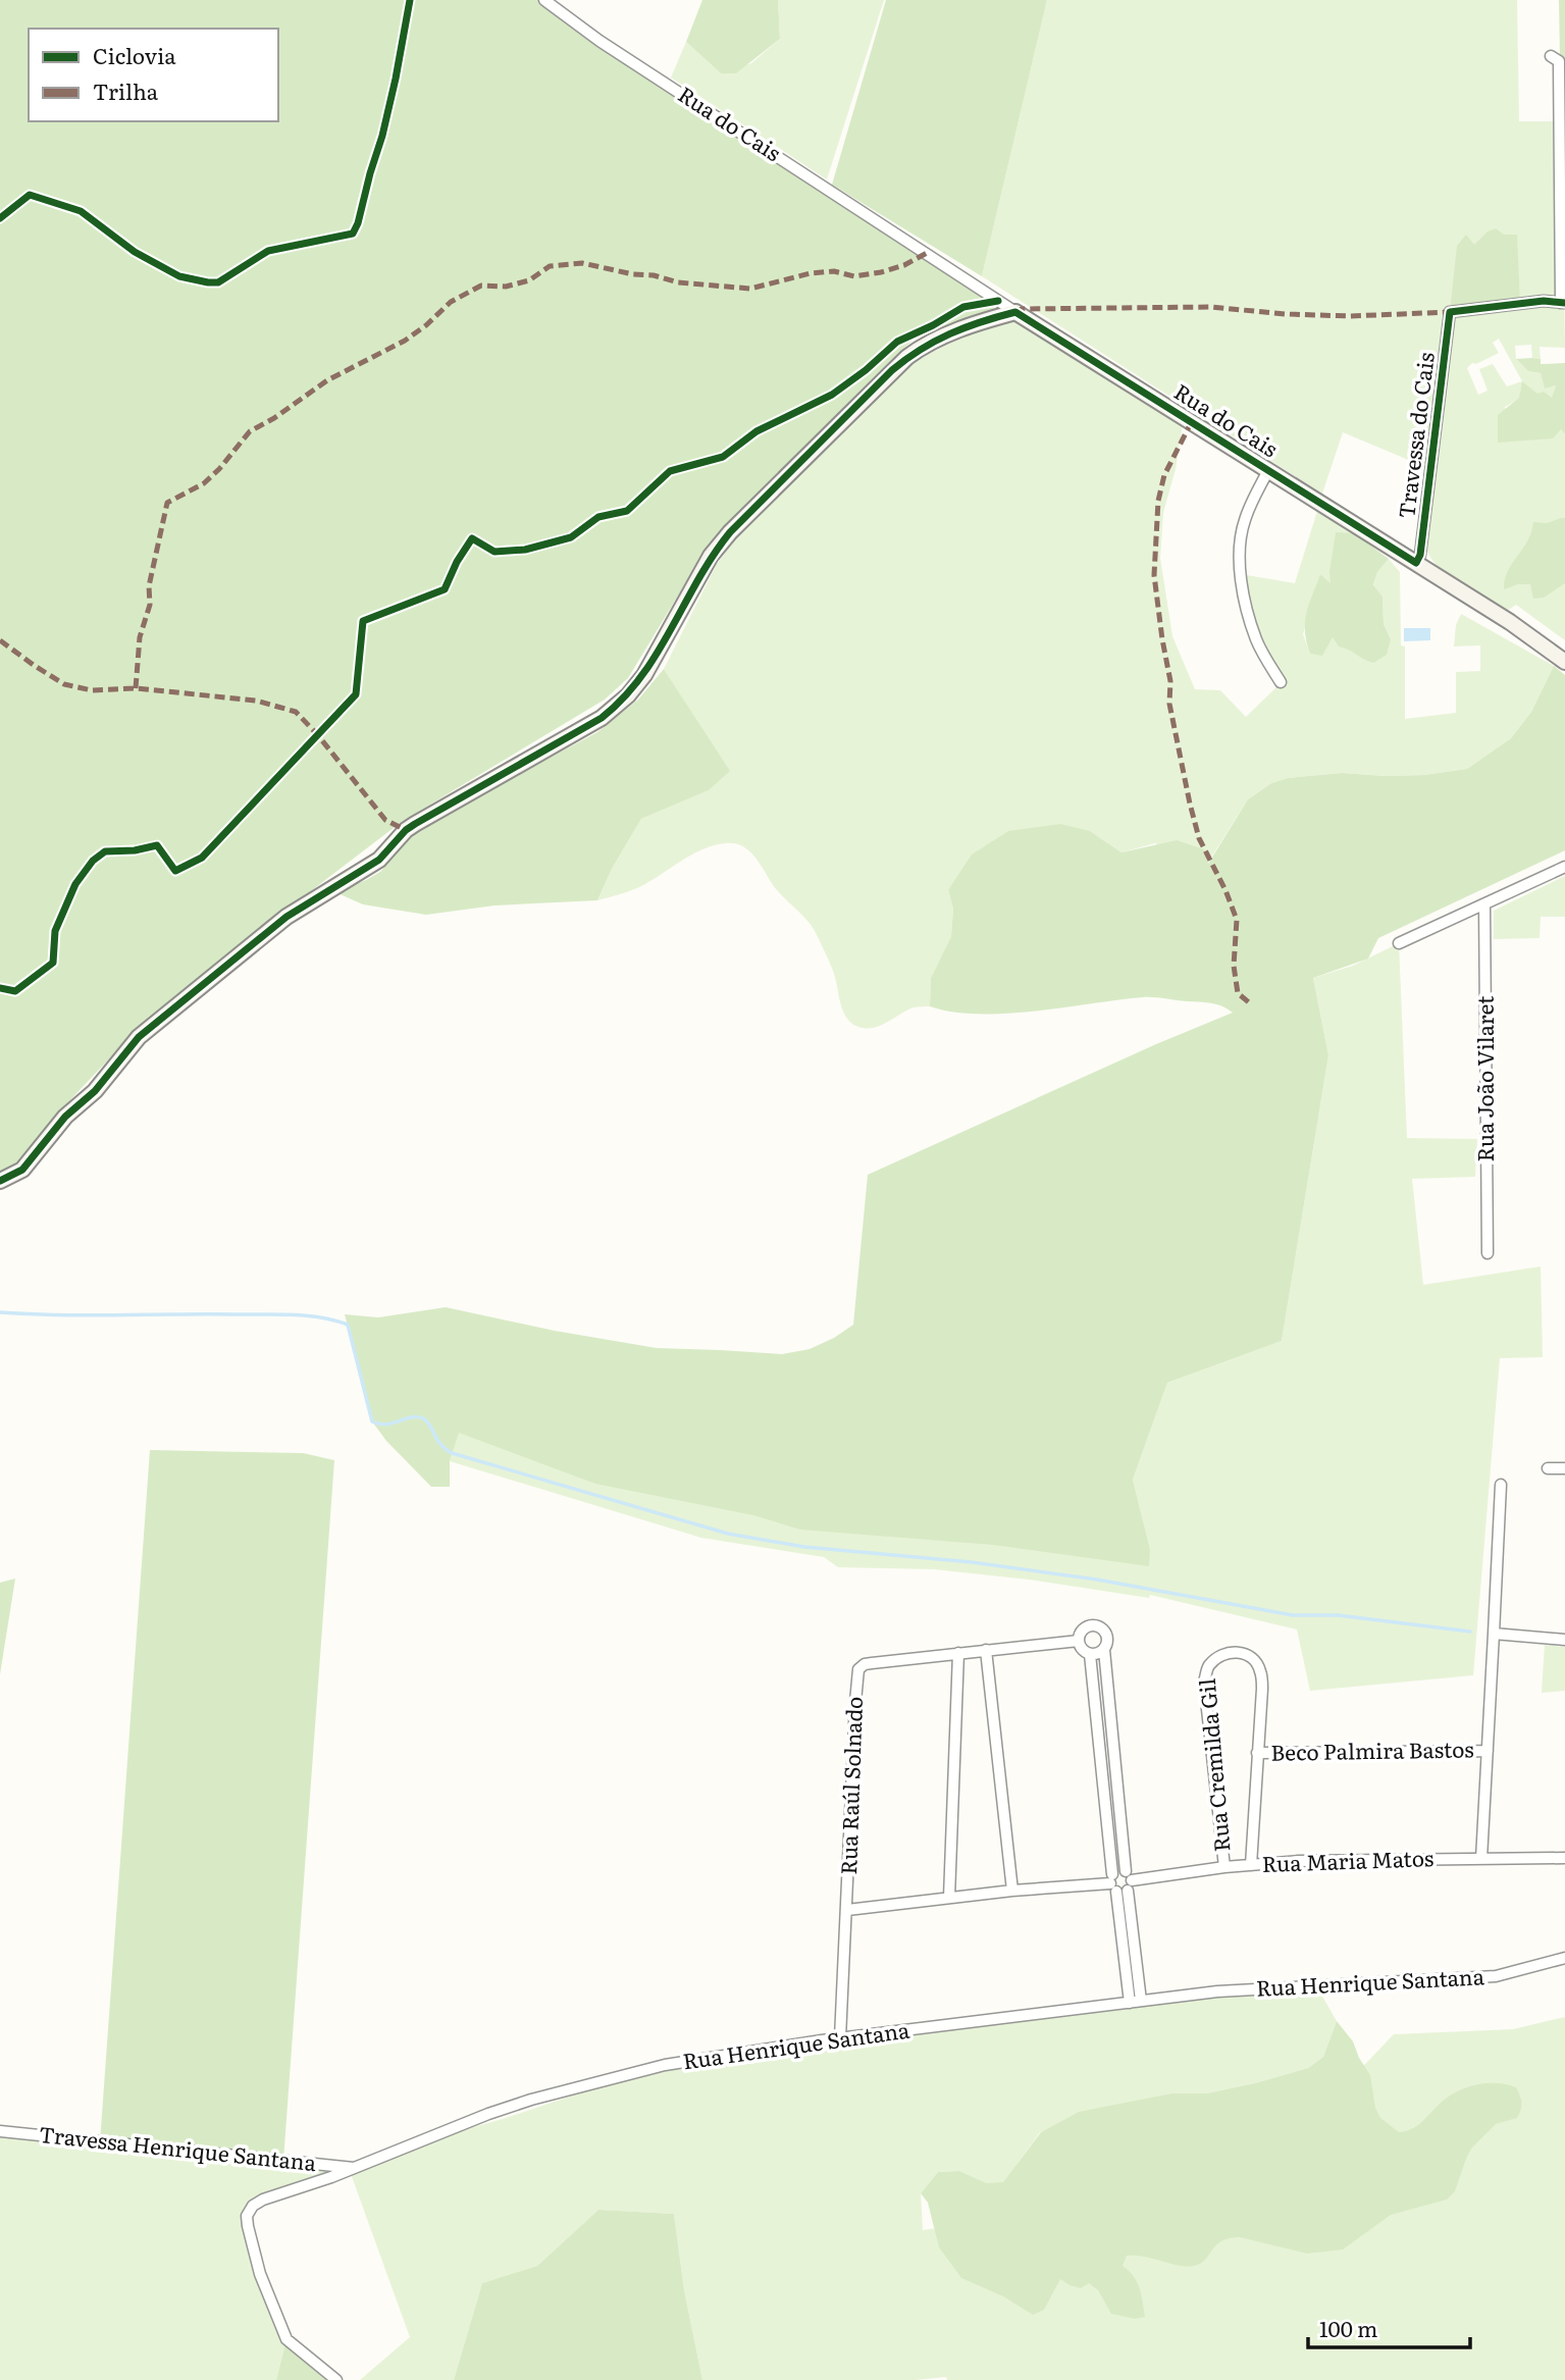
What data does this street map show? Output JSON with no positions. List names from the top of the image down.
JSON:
{
  "streets": {
    "street": [
      "Rua do Cais",
      "Travessa do Cais",
      "Rua João Vilaret",
      "Beco Palmira Bastos",
      "Rua Cremilda Gil",
      "Rua Raúl Solnado",
      "Rua Maria Matos",
      "Rua Henrique Santana",
      "Travessa Henrique Santana"
    ]
  },
  "crossings": [
    ["Rua do Cais", "Travessa do Cais"],
    ["Beco Palmira Bastos", "Rua Cremilda Gil"],
    ["Rua Cremilda Gil", "Rua Maria Matos"],
    ["Rua Raúl Solnado", "Rua Maria Matos"],
    ["Rua Raúl Solnado", "Rua Henrique Santana"],
    ["Rua Henrique Santana", "Travessa Henrique Santana"]
  ],
  "legend": ["Ciclovia", "Trilha"],
  "scale_bar": "100 m"
}
